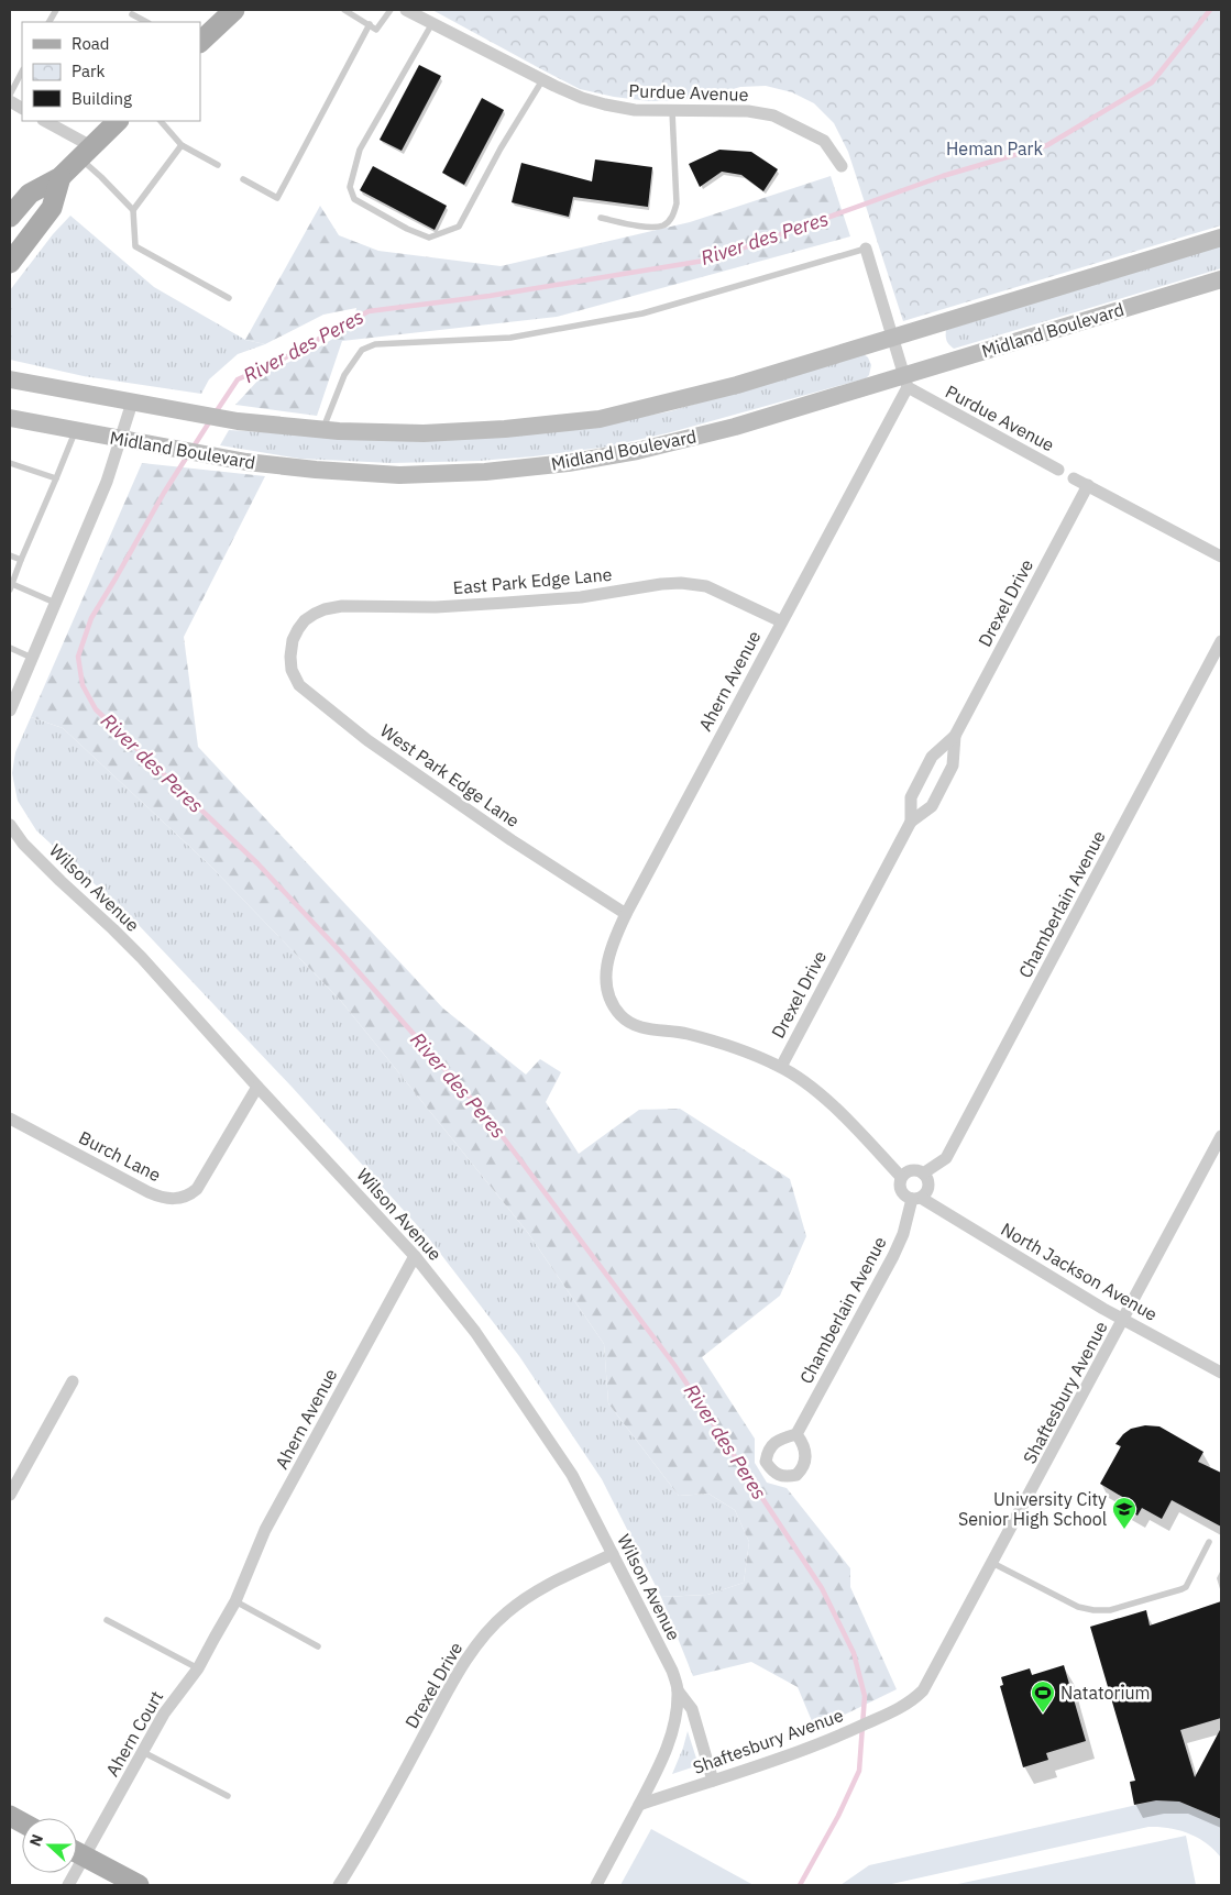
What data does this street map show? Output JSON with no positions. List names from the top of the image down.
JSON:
{
  "streets": {
    "main road": ["Midland Boulevard"],
    "street": [
      "Purdue Avenue",
      "East Park Edge Lane",
      "Drexel Drive",
      "Ahern Avenue",
      "West Park Edge Lane",
      "Wilson Avenue",
      "Chamberlain Avenue",
      "Burch Lane",
      "North Jackson Avenue",
      "Shaftesbury Avenue",
      "Ahern Court"
    ]
  },
  "crossings": [
    ["Purdue Avenue", "Midland Boulevard"],
    ["Purdue Avenue", "Ahern Avenue"],
    ["Midland Boulevard", "Ahern Avenue"],
    ["East Park Edge Lane", "Ahern Avenue"],
    ["East Park Edge Lane", "West Park Edge Lane"],
    ["Drexel Drive", "Ahern Avenue"],
    ["Drexel Drive", "Wilson Avenue"],
    ["Ahern Avenue", "West Park Edge Lane"],
    ["Ahern Avenue", "Wilson Avenue"],
    ["Ahern Avenue", "Ahern Court"],
    ["Wilson Avenue", "Burch Lane"],
    ["Wilson Avenue", "Shaftesbury Avenue"],
    ["Chamberlain Avenue", "North Jackson Avenue"],
    ["North Jackson Avenue", "Shaftesbury Avenue"]
  ],
  "water": ["River des Peres"],
  "parks": ["Heman Park"],
  "places": {
    "school or university": ["University City Senior High School"],
    "sports": ["Natatorium"]
  },
  "legend": ["Road", "Park", "Building"],
  "north": "left"
}
